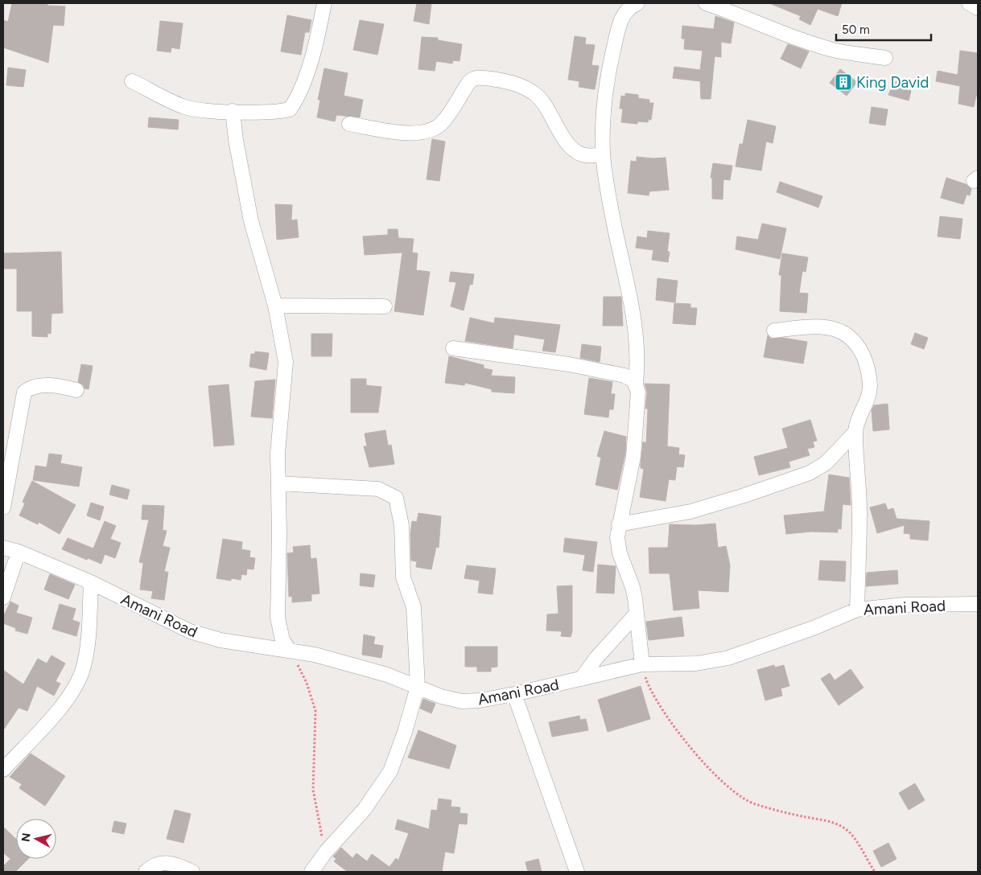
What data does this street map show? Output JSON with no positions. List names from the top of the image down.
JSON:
{
  "streets": {
    "street": ["Amani Road"]
  },
  "places": {
    "building": ["King David"]
  },
  "scale_bar": "50 m",
  "north": "left"
}
